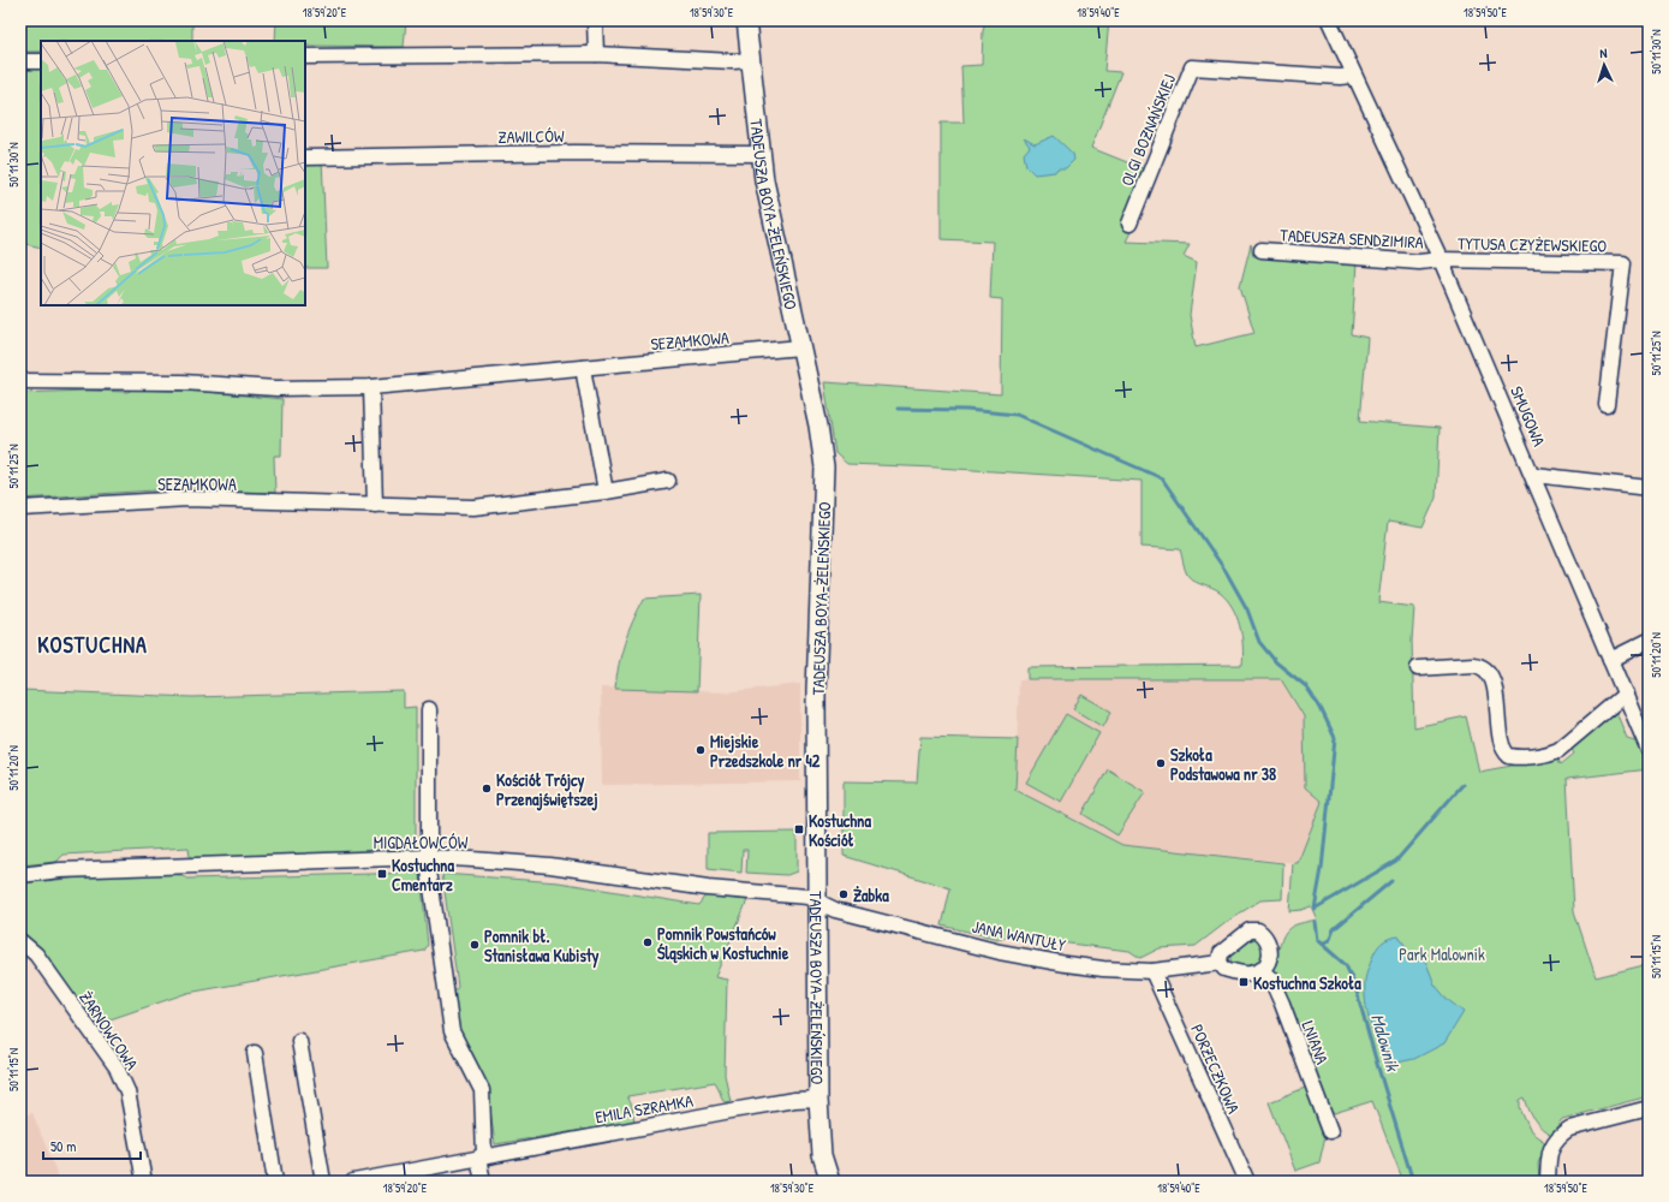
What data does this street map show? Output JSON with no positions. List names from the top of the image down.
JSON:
{
  "streets": {
    "street": [
      "OLGI BOZNAŃSKIEJ",
      "ZAWILCÓW",
      "TADEUSZA BOYA-ŻELEŃSKIEGO",
      "TADEUSZA SENDZIMIRA",
      "TYTUSA CZYŻEWSKIEGO",
      "SEZAMKOWA",
      "SMUGOWA",
      "MIGDAŁOWCÓW",
      "JANA WANTUŁY",
      "ŻARNOWCOWA",
      "LNIANA",
      "PORZECZKOWA",
      "EMILA SZRAMKA"
    ]
  },
  "crossings": [
    ["OLGI BOZNAŃSKIEJ", "SMUGOWA"],
    ["ZAWILCÓW", "TADEUSZA BOYA-ŻELEŃSKIEGO"],
    ["TADEUSZA BOYA-ŻELEŃSKIEGO", "SEZAMKOWA"],
    ["TADEUSZA BOYA-ŻELEŃSKIEGO", "MIGDAŁOWCÓW"],
    ["TADEUSZA BOYA-ŻELEŃSKIEGO", "JANA WANTUŁY"],
    ["TADEUSZA BOYA-ŻELEŃSKIEGO", "EMILA SZRAMKA"],
    ["TADEUSZA SENDZIMIRA", "TYTUSA CZYŻEWSKIEGO"],
    ["TADEUSZA SENDZIMIRA", "SMUGOWA"],
    ["TYTUSA CZYŻEWSKIEGO", "SMUGOWA"],
    ["MIGDAŁOWCÓW", "JANA WANTUŁY"],
    ["JANA WANTUŁY", "LNIANA"],
    ["JANA WANTUŁY", "PORZECZKOWA"]
  ],
  "districts": ["KOSTUCHNA"],
  "water": ["Malownik"],
  "parks": ["Park Malownik"],
  "places": {
    "other": [
      "Miejskie Przedszkole nr 42",
      "Szkoła Podstawowa nr 38",
      "Kościół Trójcy Przenajświętszej",
      "Żabka",
      "Pomnik Powstańców Śląskich w Kostuchnie",
      "Pomnik bł. Stanisława Kubisty"
    ],
    "transit": ["Kostuchna Kościół", "Kostuchna Cmentarz", "Kostuchna Szkoła"]
  },
  "scale_bar": "50 m",
  "north": "top",
  "coordinates": [
    "18°59'20\"E",
    "18°59'30\"E",
    "18°59'40\"E",
    "18°59'50\"E",
    "50°11'30\"N",
    "50°11'25\"N",
    "50°11'20\"N",
    "50°11'15\"N"
  ]
}
